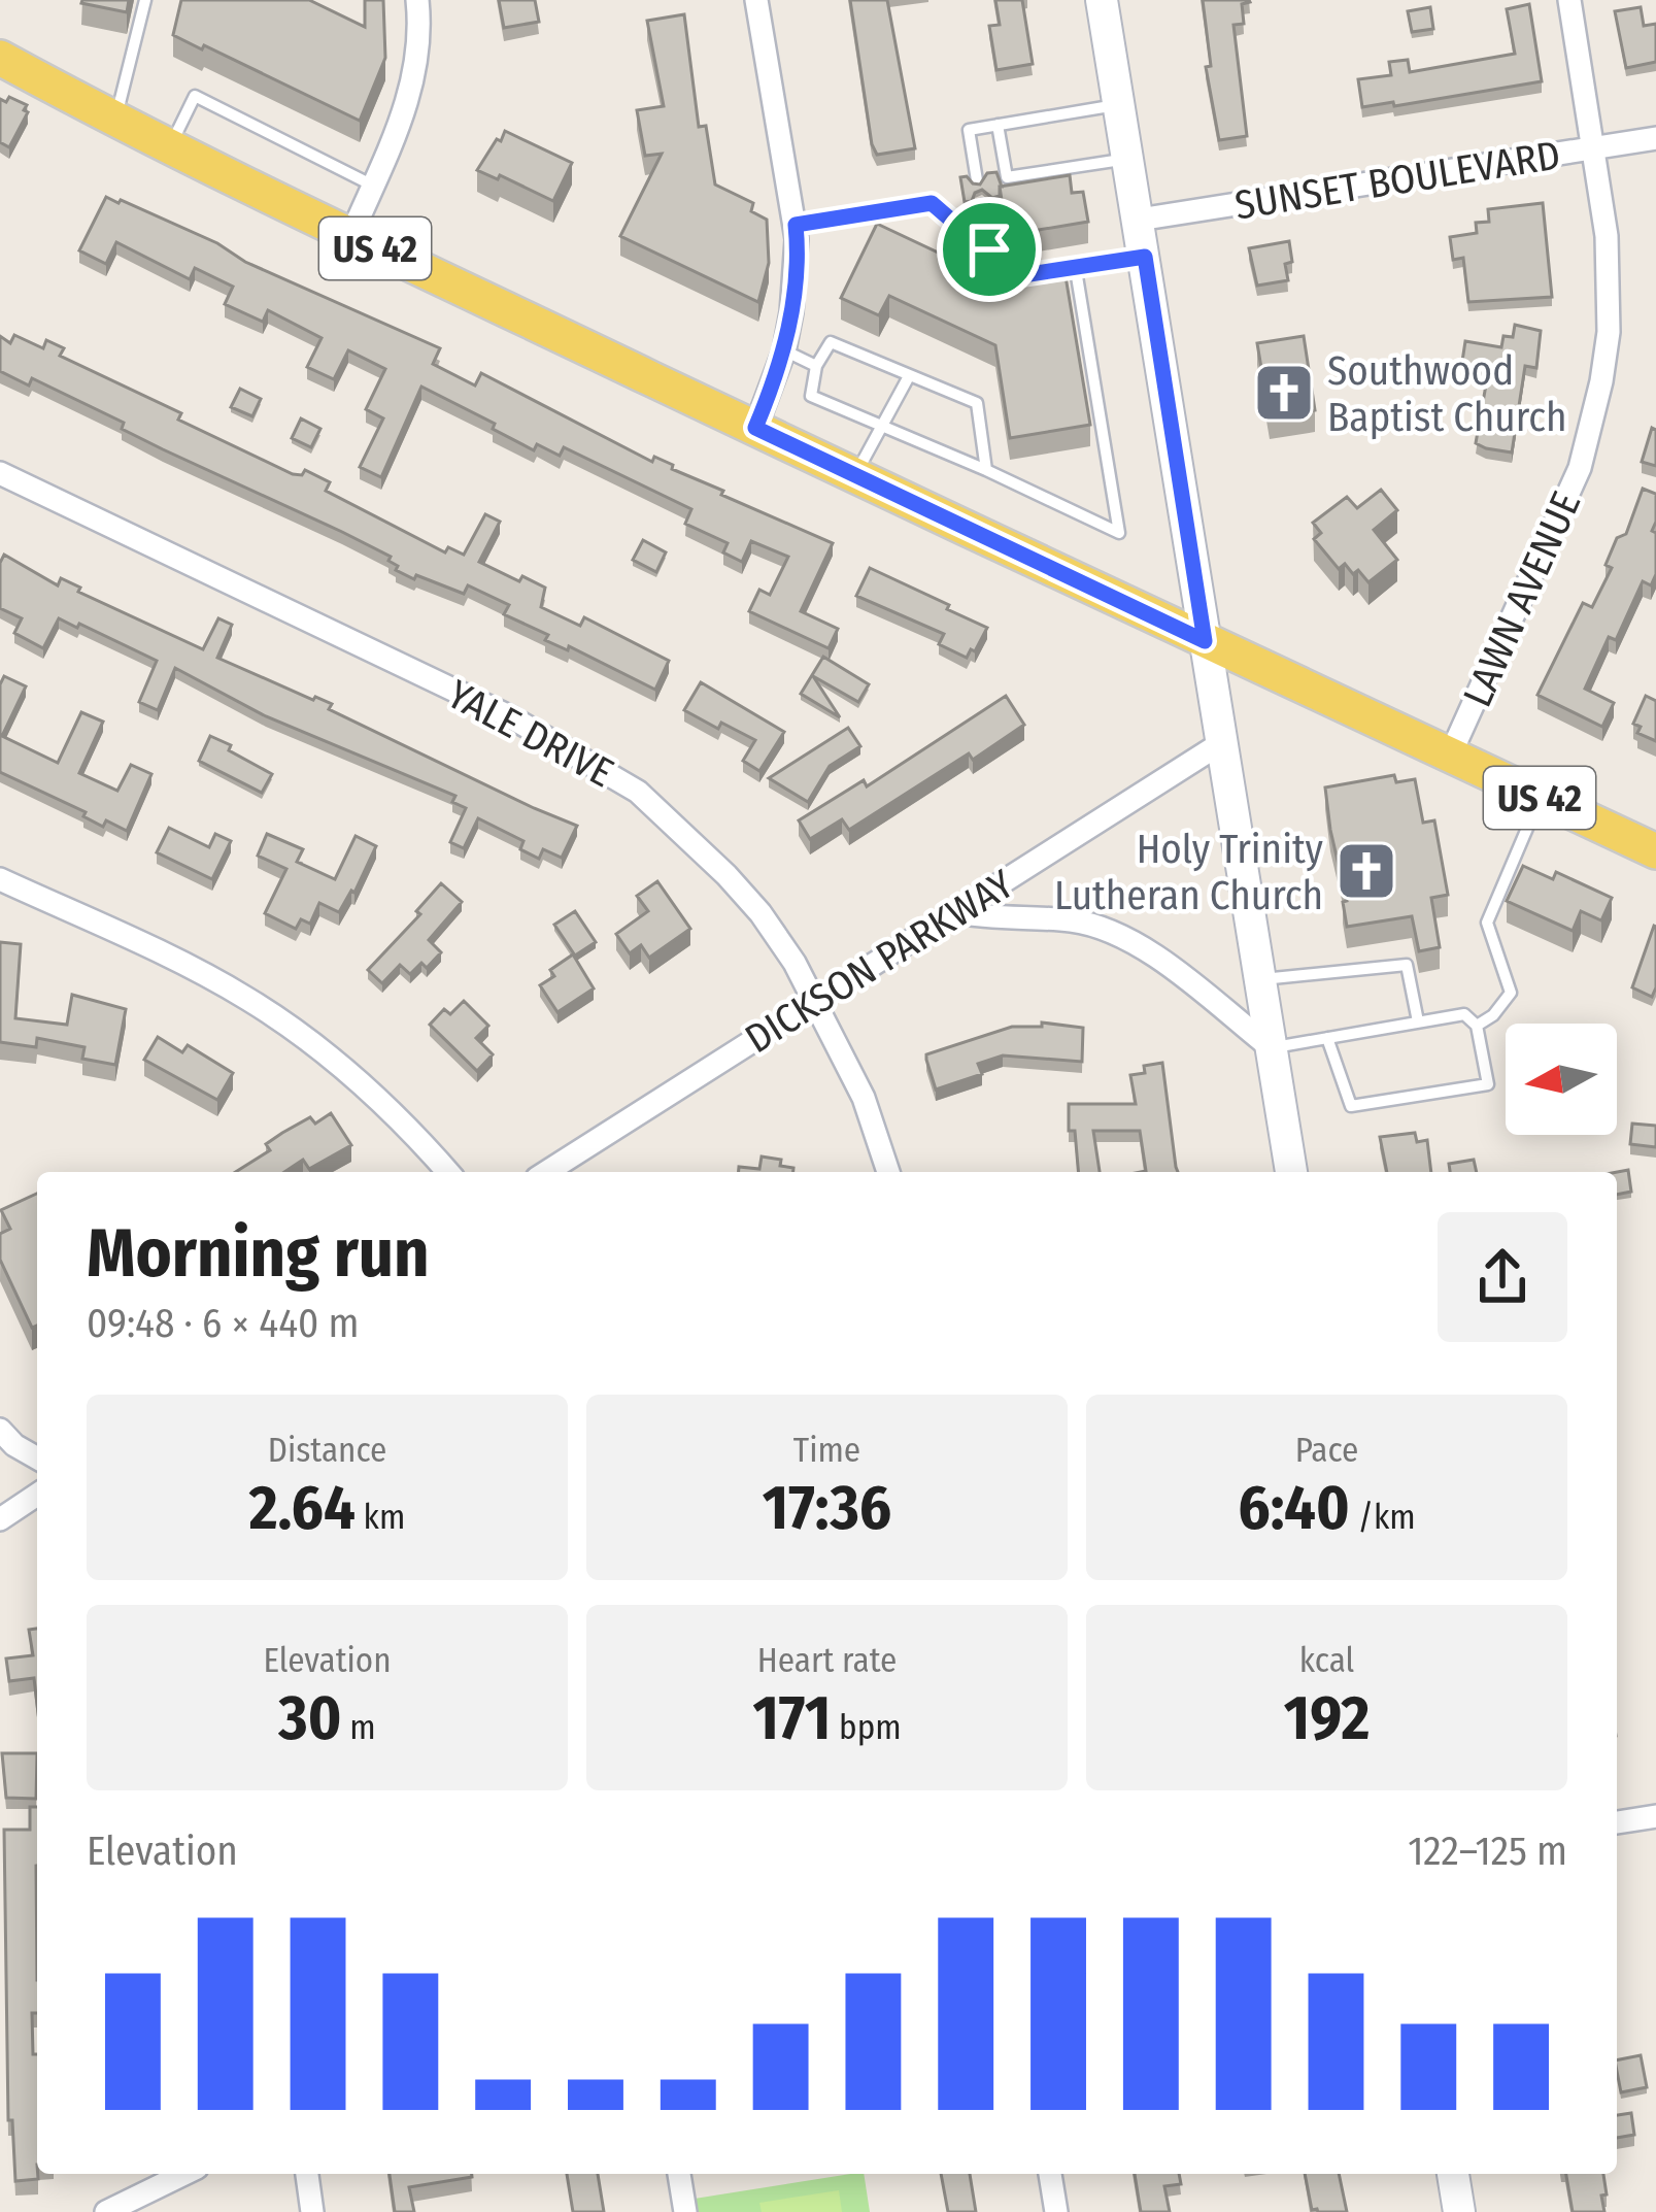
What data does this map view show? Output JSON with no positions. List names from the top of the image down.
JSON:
{
  "streets": {
    "main road": ["US 42"],
    "street": [
      "SUNSET BOULEVARD",
      "LAWN AVENUE",
      "YALE DRIVE",
      "DICKSON PARKWAY"
    ]
  },
  "crossings": [
    ["SUNSET BOULEVARD", "LAWN AVENUE"],
    ["US 42", "LAWN AVENUE"],
    ["YALE DRIVE", "DICKSON PARKWAY"]
  ],
  "places": {
    "church": ["Southwood Baptist Church", "Holy Trinity Lutheran Church"]
  },
  "north": "left",
  "page": {
    "heading": ["Morning run", "09:48 · 6 × 440 m"],
    "stats": [
      ["Distance", "2.64 km"],
      ["Time", "17:36"],
      ["Pace", "6:40 /km"],
      ["Elevation", "30 m"],
      ["Heart rate", "171 bpm"],
      ["kcal", "192"]
    ],
    "chart": ["Elevation", "122–125 m"]
  }
}
